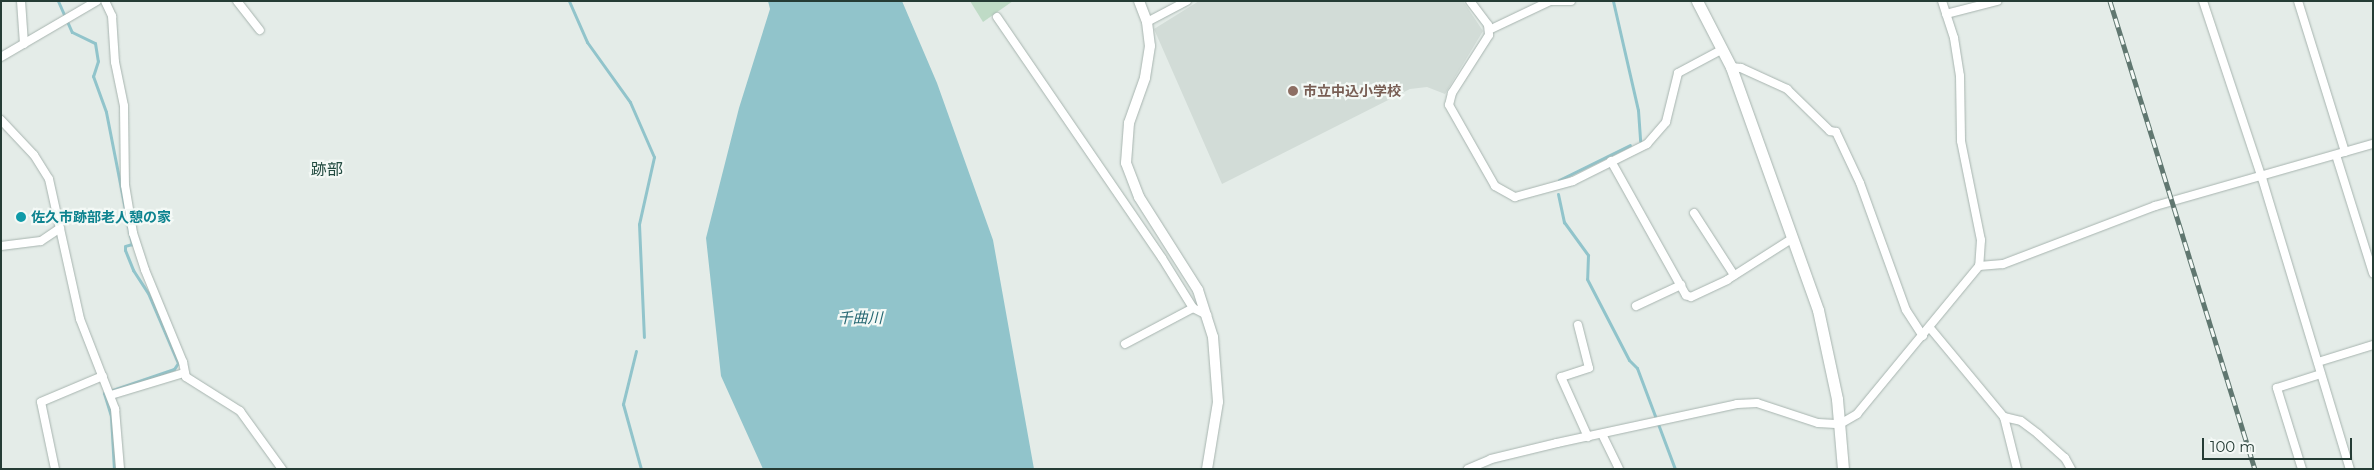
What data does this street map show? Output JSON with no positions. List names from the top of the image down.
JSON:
{
  "districts": ["跡部"],
  "water": ["千曲川"],
  "places": ["市立中込小学校", "佐久市跡部老人憩の家"],
  "scale_bar": "100 m"
}
